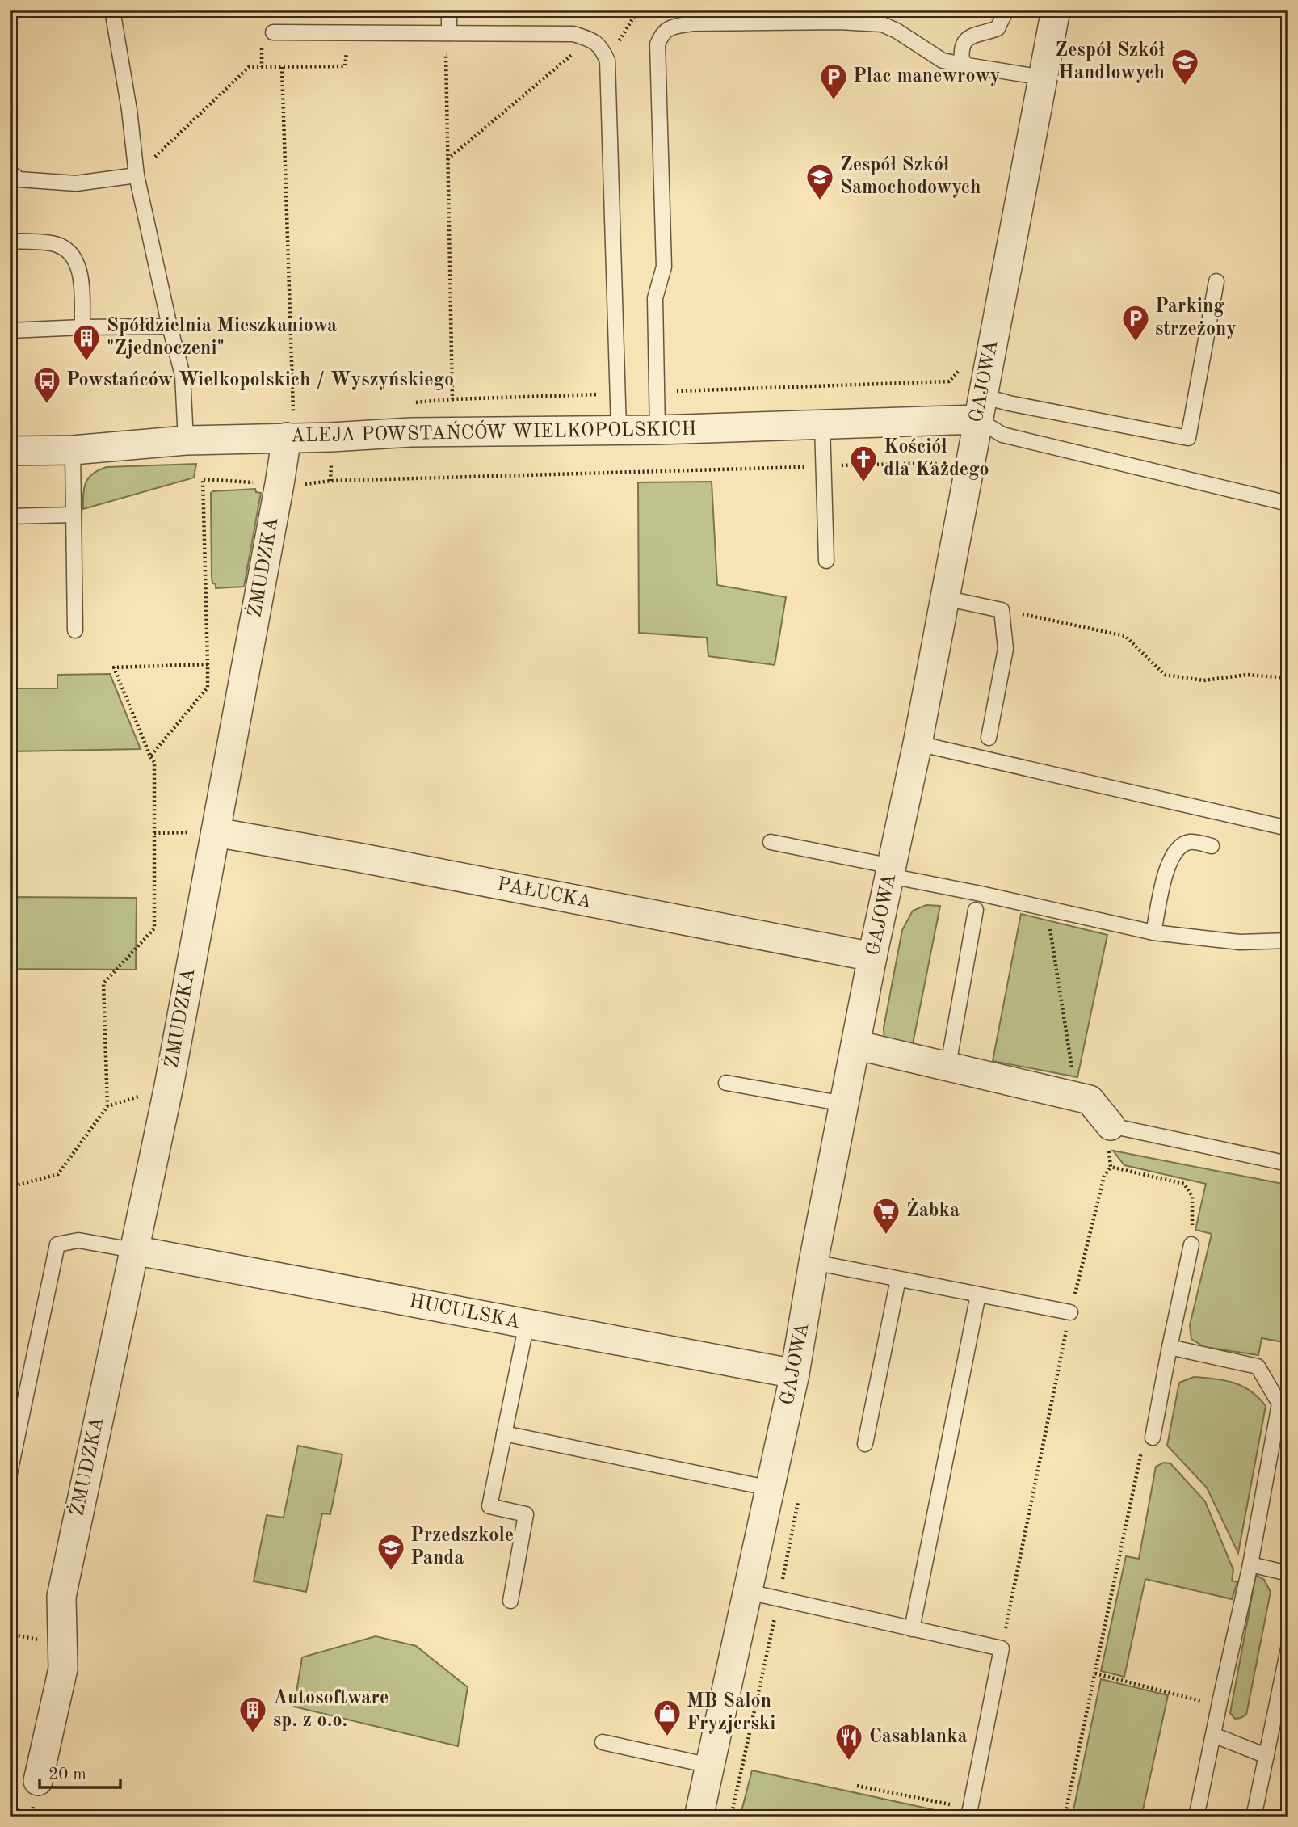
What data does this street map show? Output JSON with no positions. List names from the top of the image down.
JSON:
{
  "streets": {
    "street": [
      "GAJOWA",
      "ALEJA POWSTAŃCÓW WIELKOPOLSKICH",
      "ŻMUDZKA",
      "PAŁUCKA",
      "HUCULSKA"
    ]
  },
  "crossings": [
    ["GAJOWA", "ALEJA POWSTAŃCÓW WIELKOPOLSKICH"],
    ["GAJOWA", "PAŁUCKA"],
    ["GAJOWA", "HUCULSKA"],
    ["ALEJA POWSTAŃCÓW WIELKOPOLSKICH", "ŻMUDZKA"],
    ["ŻMUDZKA", "PAŁUCKA"],
    ["ŻMUDZKA", "HUCULSKA"]
  ],
  "places": {
    "school or university": ["Zespół Szkół Handlowych", "Zespół Szkół Samochodowych", "Przedszkole Panda"],
    "parking": ["Plac manewrowy", "Parking strzeżony"],
    "building": ["Spółdzielnia Mieszkaniowa \"Zjednoczeni\"", "Autosoftware sp. z o.o."],
    "bus stop": ["Powstańców Wielkopolskich / Wyszyńskiego"],
    "church": ["Kościół dla Każdego"],
    "supermarket": ["Żabka"],
    "shop": ["MB Salon Fryzjerski"],
    "restaurant": ["Casablanka"]
  },
  "scale_bar": "20 m"
}
